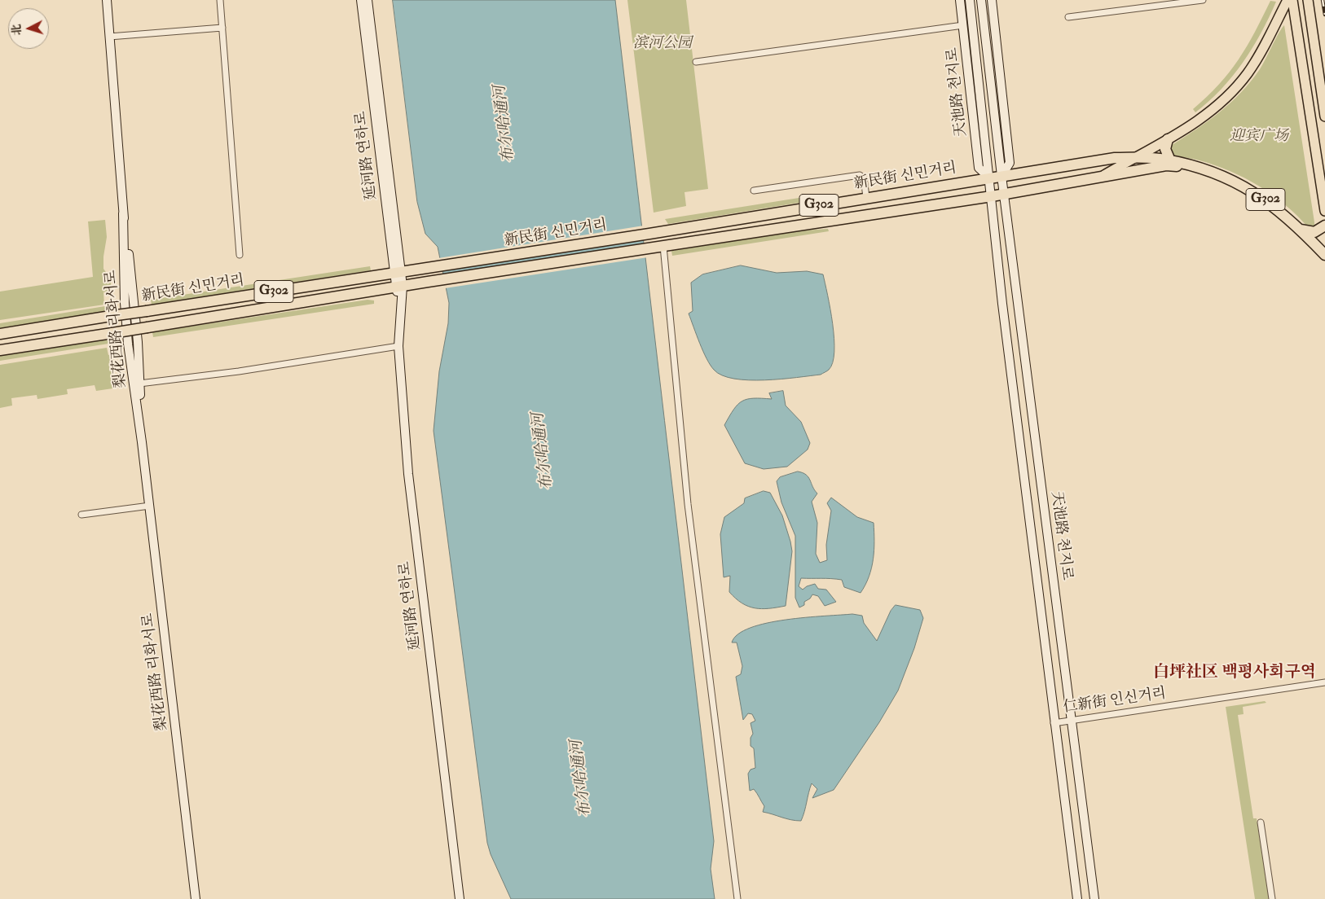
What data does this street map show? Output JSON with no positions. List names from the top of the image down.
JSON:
{
  "streets": {
    "highway": ["新民街 신민거리", "G302"],
    "main road": ["天池路 천지로", "延河路 연하로", "梨花西路 리화서로"],
    "street": ["仁新街 인신거리"]
  },
  "crossings": [
    ["天池路 천지로", "新民街 신민거리"],
    ["天池路 천지로", "仁新街 인신거리"],
    ["延河路 연하로", "新民街 신민거리"]
  ],
  "districts": ["白坪社区 백평사회구역"],
  "water": ["布尔哈通河"],
  "parks": ["滨河公园", "迎宾广场"],
  "north": "left"
}
